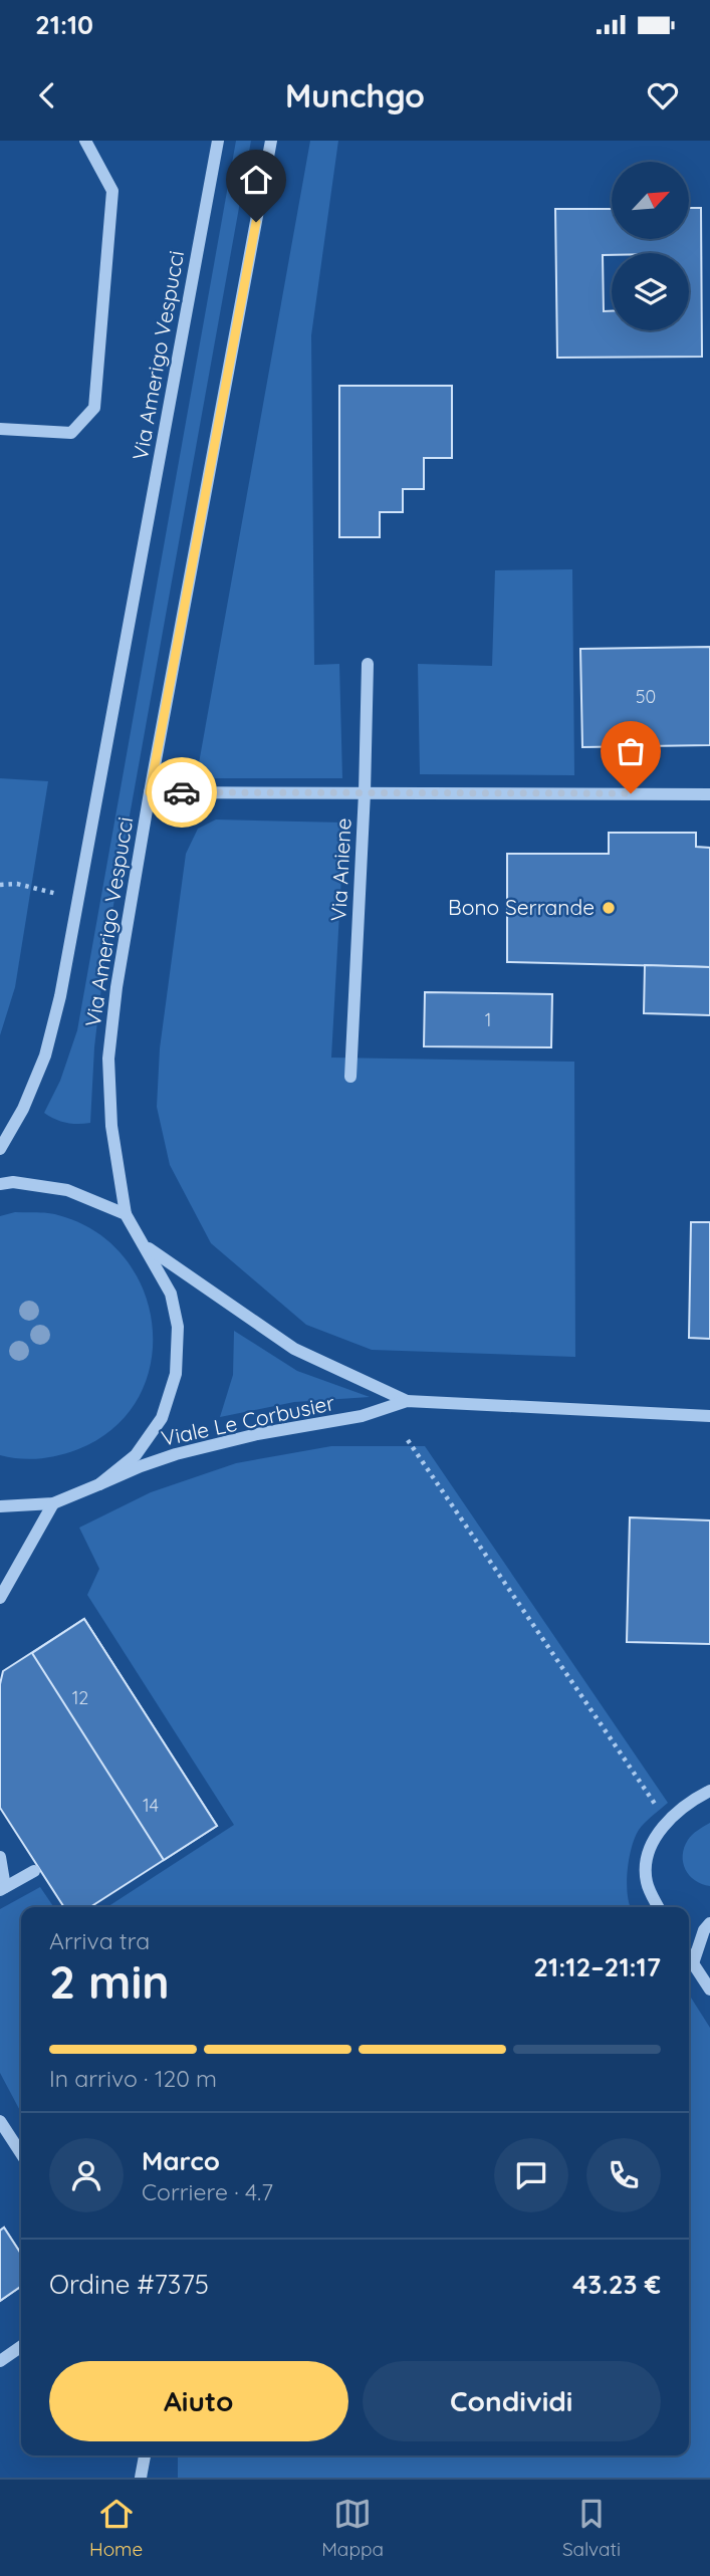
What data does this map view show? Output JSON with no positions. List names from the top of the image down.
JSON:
{
  "streets": {
    "street": ["Via Amerigo Vespucci", "Via Aniene", "Viale Le Corbusier"]
  },
  "places": ["Bono Serrande"],
  "house_numbers": [
    "50",
    "1",
    "12",
    "14"
  ],
  "north": "top right",
  "page": {
    "status": "21:10",
    "header": "Munchgo",
    "heading": ["2 min", "Arriva tra", "21:12–21:17"],
    "panel": [
      "Marco",
      "Corriere · 4.7",
      "Ordine #7375",
      "43.23 €"
    ],
    "bar": "In arrivo · 120 m",
    "buttons": ["Aiuto", "Condividi"],
    "tabs": ["Home", "Mappa", "Salvati"]
  }
}
